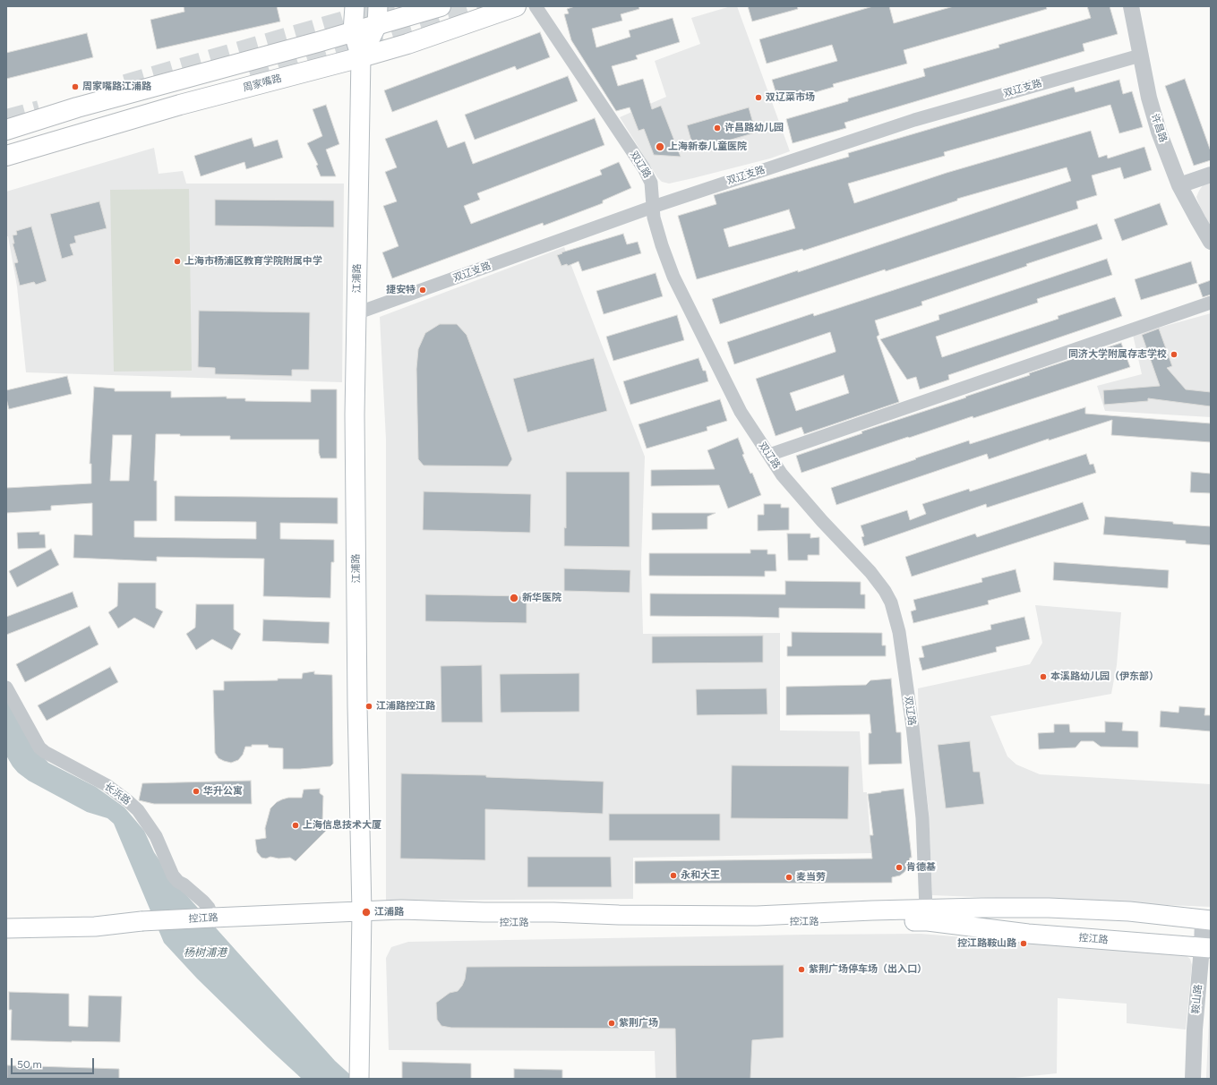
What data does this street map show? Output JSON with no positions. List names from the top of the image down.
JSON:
{
  "streets": {
    "main road": ["周家嘴路", "江浦路", "控江路"],
    "street": [
      "双辽支路",
      "许昌路",
      "双辽路",
      "长浜路",
      "鞍山路"
    ]
  },
  "crossings": [
    ["周家嘴路", "江浦路"],
    ["双辽支路", "许昌路"],
    ["双辽支路", "双辽路"],
    ["双辽支路", "江浦路"],
    ["双辽路", "控江路"],
    ["江浦路", "控江路"],
    ["长浜路", "控江路"],
    ["控江路", "鞍山路"]
  ],
  "water": ["杨树浦港"],
  "places": [
    "周家嘴路江浦路",
    "双辽菜市场",
    "许昌路幼儿园",
    "上海新泰儿童医院",
    "上海市杨浦区教育学院附属中学",
    "捷安特",
    "同济大学附属存志学校",
    "新华医院",
    "本溪路幼儿园（伊东部）",
    "江浦路控江路",
    "华升公寓",
    "上海信息技术大厦",
    "肯德基",
    "永和大王",
    "麦当劳",
    "江浦路",
    "控江路鞍山路",
    "紫荆广场停车场（出入口）",
    "紫荆广场"
  ],
  "scale_bar": "50 m"
}
